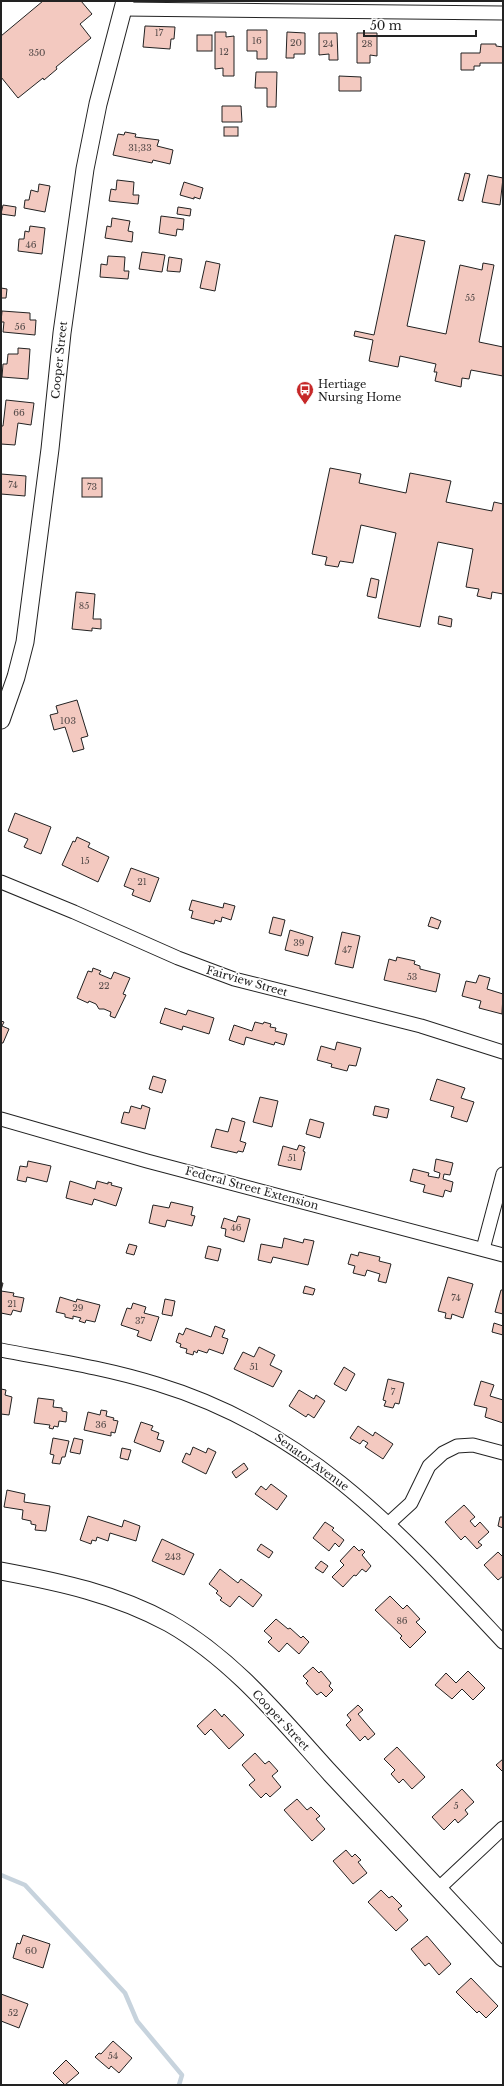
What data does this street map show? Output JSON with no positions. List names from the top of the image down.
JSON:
{
  "streets": {
    "street": [
      "Cooper Street",
      "Fairview Street",
      "Federal Street Extension",
      "Senator Avenue"
    ]
  },
  "places": {
    "bus stop": ["Hertiage Nursing Home"]
  },
  "house_numbers": [
    "17",
    "16",
    "20",
    "24",
    "28",
    "12",
    "350",
    "31;33",
    "46",
    "55",
    "56",
    "66",
    "74",
    "73",
    "85",
    "103",
    "15",
    "21",
    "39",
    "47",
    "53",
    "22",
    "51",
    "46",
    "74",
    "21",
    "29",
    "37",
    "51",
    "7",
    "36",
    "243",
    "86",
    "5",
    "60",
    "52",
    "54"
  ],
  "scale_bar": "50 m"
}
